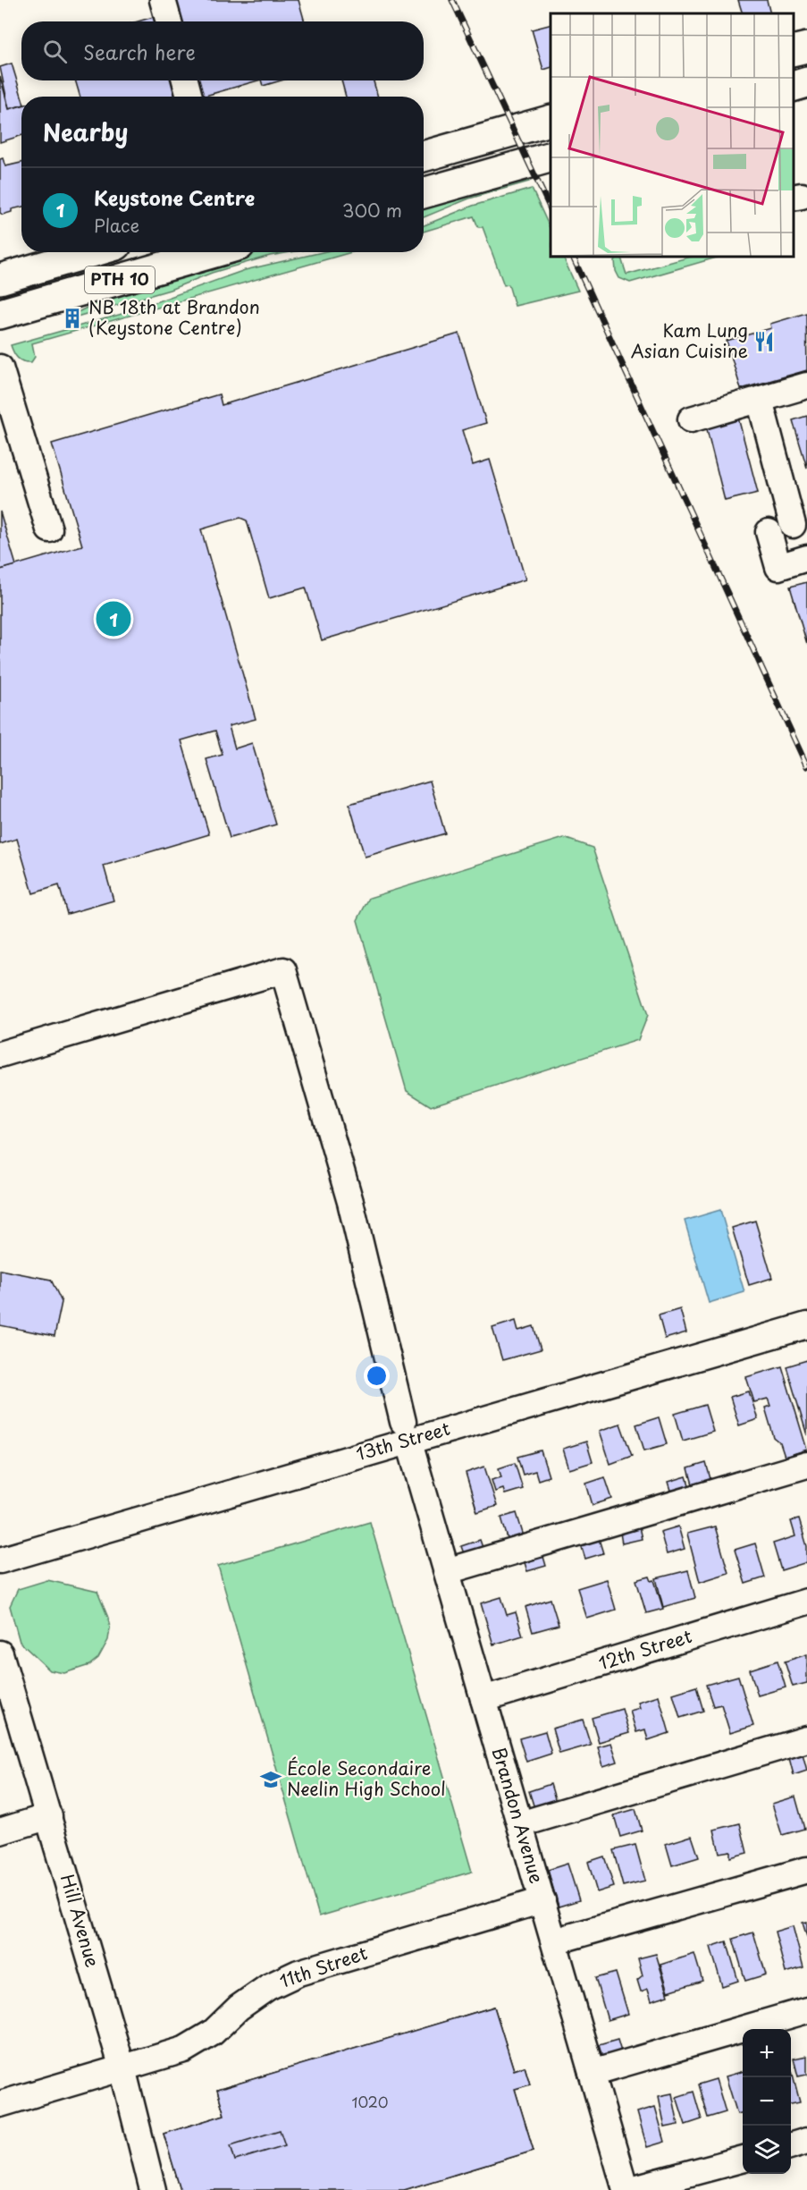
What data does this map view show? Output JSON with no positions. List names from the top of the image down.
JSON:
{
  "streets": {
    "main road": ["PTH 10"],
    "street": [
      "13th Street",
      "12th Street",
      "Brandon Avenue",
      "Hill Avenue",
      "11th Street"
    ]
  },
  "crossings": [
    ["13th Street", "Brandon Avenue"],
    ["12th Street", "Brandon Avenue"],
    ["Brandon Avenue", "11th Street"],
    ["Hill Avenue", "11th Street"]
  ],
  "places": {
    "building": ["NB 18th at Brandon (Keystone Centre)"],
    "restaurant": ["Kam Lung Asian Cuisine"],
    "school or university": ["École Secondaire Neelin High School"]
  },
  "house_numbers": ["1020"],
  "page": {
    "search": "Search here",
    "heading": "Nearby",
    "list": [
      {
        "mark": "1",
        "name": "Keystone Centre",
        "note": "Place",
        "value": "300 m"
      }
    ],
    "pins": "1",
    "map_buttons": ["+", "−"]
  }
}
